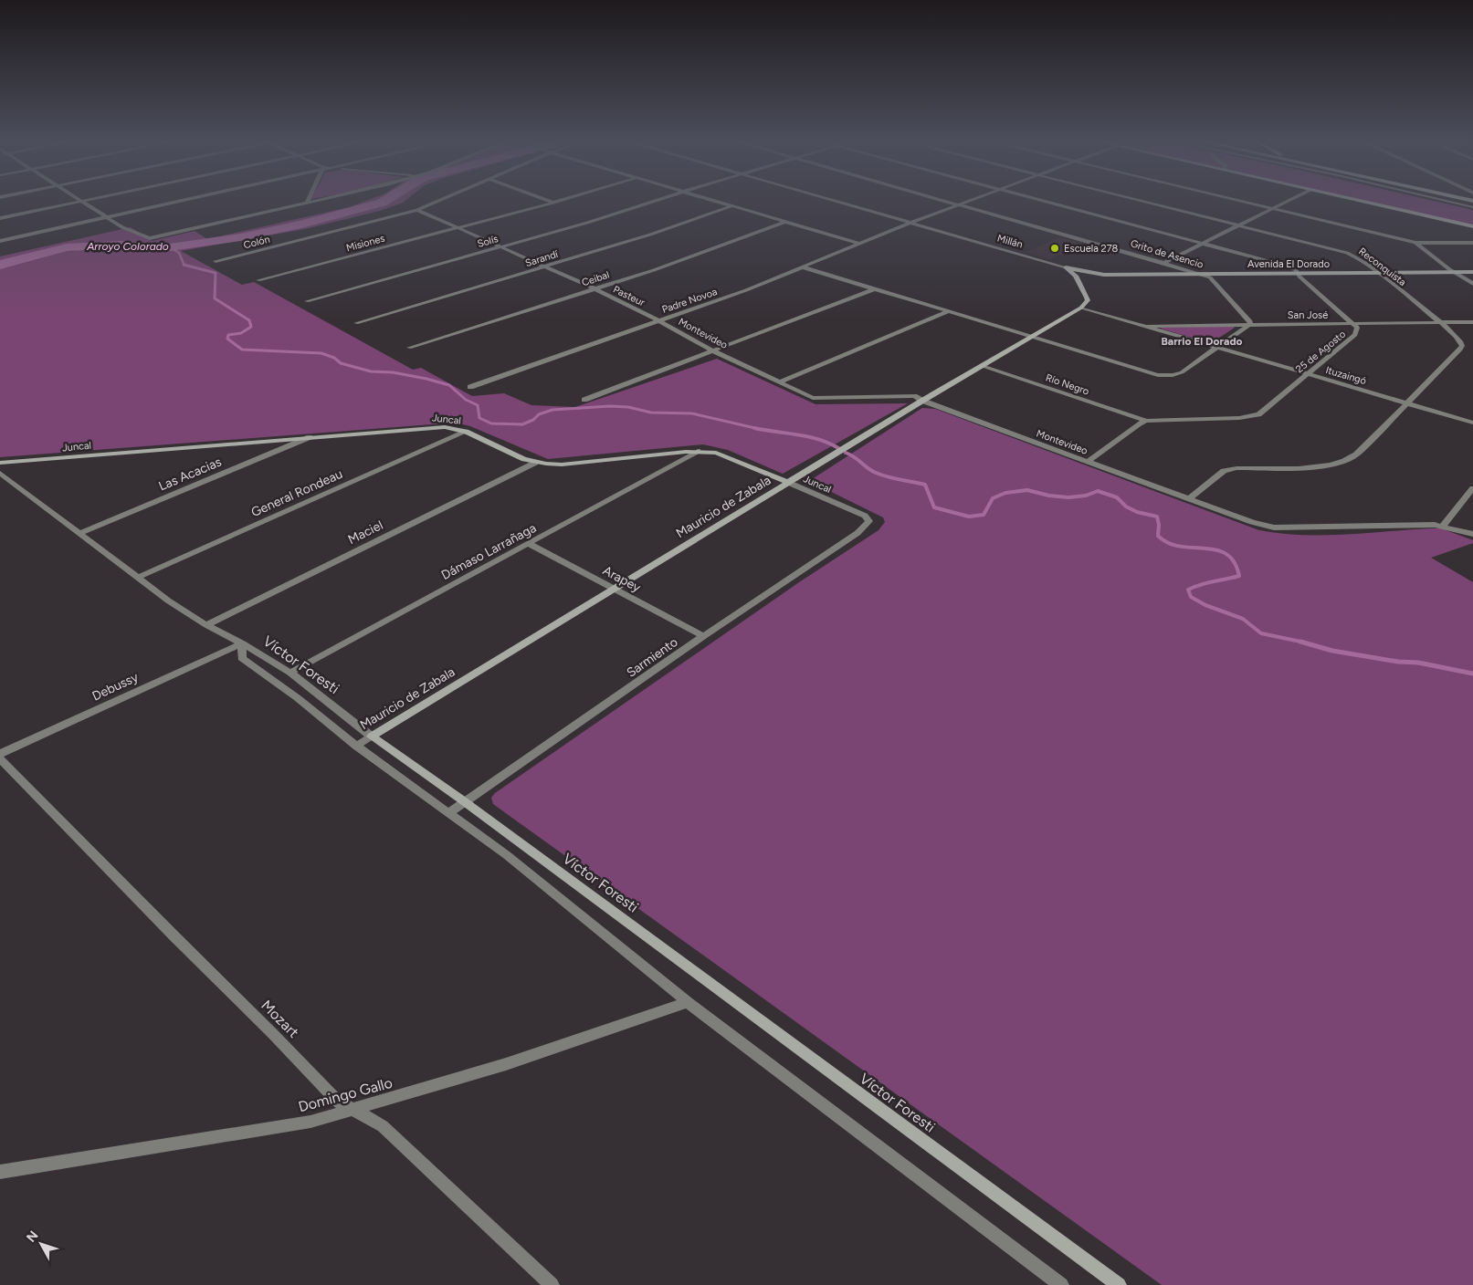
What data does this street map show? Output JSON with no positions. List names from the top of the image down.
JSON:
{
  "streets": {
    "street": [
      "Solís",
      "Millán",
      "Colón",
      "Misiones",
      "Grito de Asencio",
      "Sarandí",
      "Avenida El Dorado",
      "Reconquista",
      "Ceibal",
      "Pasteur",
      "Padre Novoa",
      "San José",
      "Montevideo",
      "25 de Agosto",
      "Ituzaingó",
      "Río Negro",
      "Juncal",
      "Las Acacias",
      "General Rondeau",
      "Mauricio de Zabala",
      "Maciel",
      "Dámaso Larrañaga",
      "Arapey",
      "Sarmiento",
      "Víctor Foresti",
      "Debussy",
      "Mozart",
      "Domingo Gallo"
    ]
  },
  "crossings": [
    ["Solís", "Pasteur"],
    ["Millán", "Avenida El Dorado"],
    ["Millán", "Padre Novoa"],
    ["Colón", "Pasteur"],
    ["Misiones", "Pasteur"],
    ["Grito de Asencio", "Avenida El Dorado"],
    ["Grito de Asencio", "San José"],
    ["Sarandí", "Pasteur"],
    ["Avenida El Dorado", "Reconquista"],
    ["Avenida El Dorado", "25 de Agosto"],
    ["Reconquista", "San José"],
    ["Reconquista", "Montevideo"],
    ["Reconquista", "Ituzaingó"],
    ["Ceibal", "Pasteur"],
    ["Pasteur", "Padre Novoa"],
    ["Pasteur", "Montevideo"],
    ["Padre Novoa", "Montevideo"],
    ["San José", "25 de Agosto"],
    ["San José", "Ituzaingó"],
    ["Montevideo", "Mauricio de Zabala"],
    ["25 de Agosto", "Ituzaingó"],
    ["25 de Agosto", "Río Negro"],
    ["Ituzaingó", "Mauricio de Zabala"],
    ["Río Negro", "Mauricio de Zabala"],
    ["Juncal", "Las Acacias"],
    ["Juncal", "General Rondeau"],
    ["Juncal", "Mauricio de Zabala"],
    ["Juncal", "Maciel"],
    ["Juncal", "Dámaso Larrañaga"],
    ["Juncal", "Sarmiento"],
    ["Mauricio de Zabala", "Arapey"],
    ["Mauricio de Zabala", "Víctor Foresti"],
    ["Dámaso Larrañaga", "Arapey"],
    ["Dámaso Larrañaga", "Víctor Foresti"],
    ["Arapey", "Sarmiento"],
    ["Sarmiento", "Víctor Foresti"],
    ["Víctor Foresti", "Debussy"],
    ["Víctor Foresti", "Domingo Gallo"],
    ["Mozart", "Domingo Gallo"]
  ],
  "districts": ["Barrio El Dorado"],
  "water": ["Arroyo Colorado"],
  "places": ["Escuela 278"],
  "north": "top left"
}
